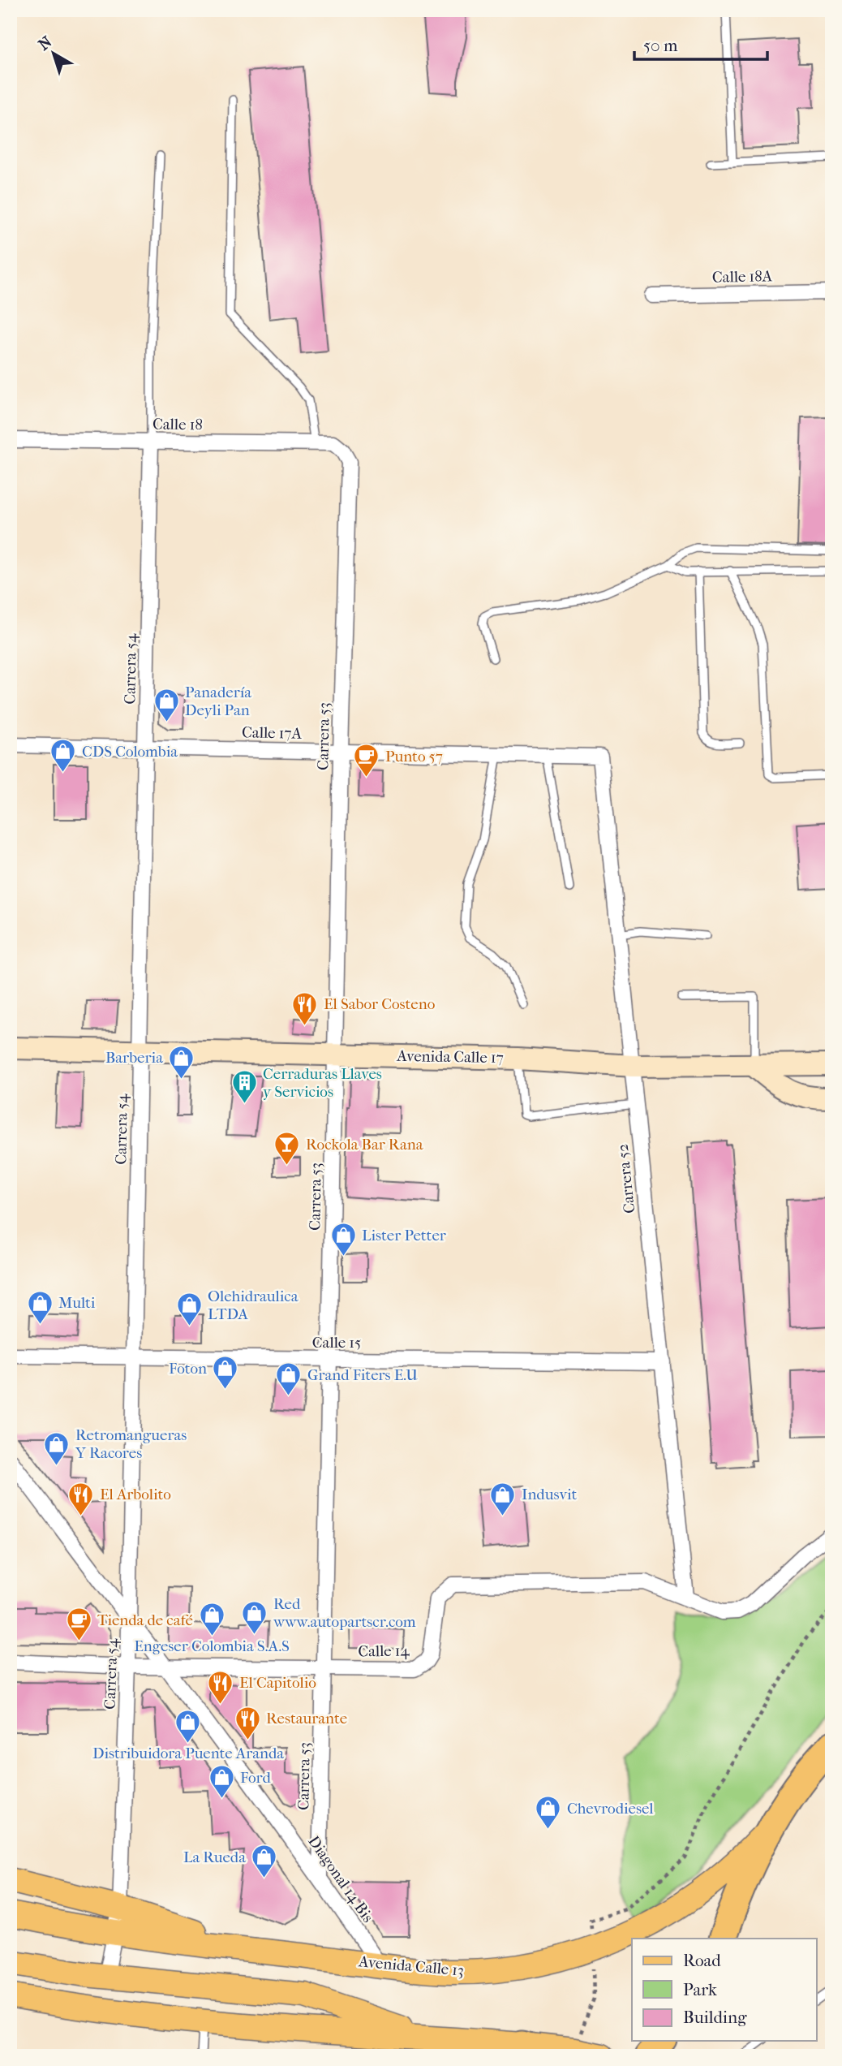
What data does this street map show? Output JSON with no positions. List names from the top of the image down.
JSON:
{
  "streets": {
    "main road": ["Avenida Calle 13"],
    "street": [
      "Calle 18A",
      "Calle 18",
      "Carrera 54",
      "Calle 17A",
      "Carrera 53",
      "Avenida Calle 17",
      "Carrera 52",
      "Calle 15",
      "Calle 14",
      "Diagonal 14 Bis"
    ]
  },
  "crossings": [
    ["Calle 18", "Carrera 54"],
    ["Calle 18", "Carrera 53"],
    ["Carrera 54", "Calle 17A"],
    ["Carrera 54", "Avenida Calle 17"],
    ["Carrera 54", "Calle 15"],
    ["Carrera 54", "Calle 14"],
    ["Carrera 54", "Diagonal 14 Bis"],
    ["Carrera 54", "Avenida Calle 13"],
    ["Calle 17A", "Carrera 53"],
    ["Calle 17A", "Carrera 52"],
    ["Carrera 53", "Avenida Calle 17"],
    ["Carrera 53", "Calle 15"],
    ["Carrera 53", "Calle 14"],
    ["Carrera 53", "Diagonal 14 Bis"],
    ["Avenida Calle 17", "Carrera 52"],
    ["Carrera 52", "Calle 15"],
    ["Carrera 52", "Calle 14"],
    ["Calle 14", "Diagonal 14 Bis"],
    ["Diagonal 14 Bis", "Avenida Calle 13"]
  ],
  "places": {
    "shop": [
      "Panadería Deyli Pan",
      "CDS Colombia",
      "Barberia",
      "Lister Petter",
      "Multi",
      "Olehidraulica LTDA",
      "Foton",
      "Grand Fiters E.U",
      "Retromangueras Y Racores",
      "Indusvit",
      "Red www.autopartscr.com",
      "Engeser Colombia S.A.S",
      "Distribuidora Puente Aranda",
      "Ford",
      "Chevrodiesel",
      "La Rueda"
    ],
    "cafe": ["Punto 57", "Tienda de café"],
    "restaurant": [
      "El Sabor Costeno",
      "El Arbolito",
      "El Capitolio",
      "Restaurante"
    ],
    "building": ["Cerraduras Llaves y Servicios"],
    "bar": ["Rockola Bar Rana"]
  },
  "legend": ["Road", "Park", "Building"],
  "scale_bar": "50 m",
  "north": "top left"
}
